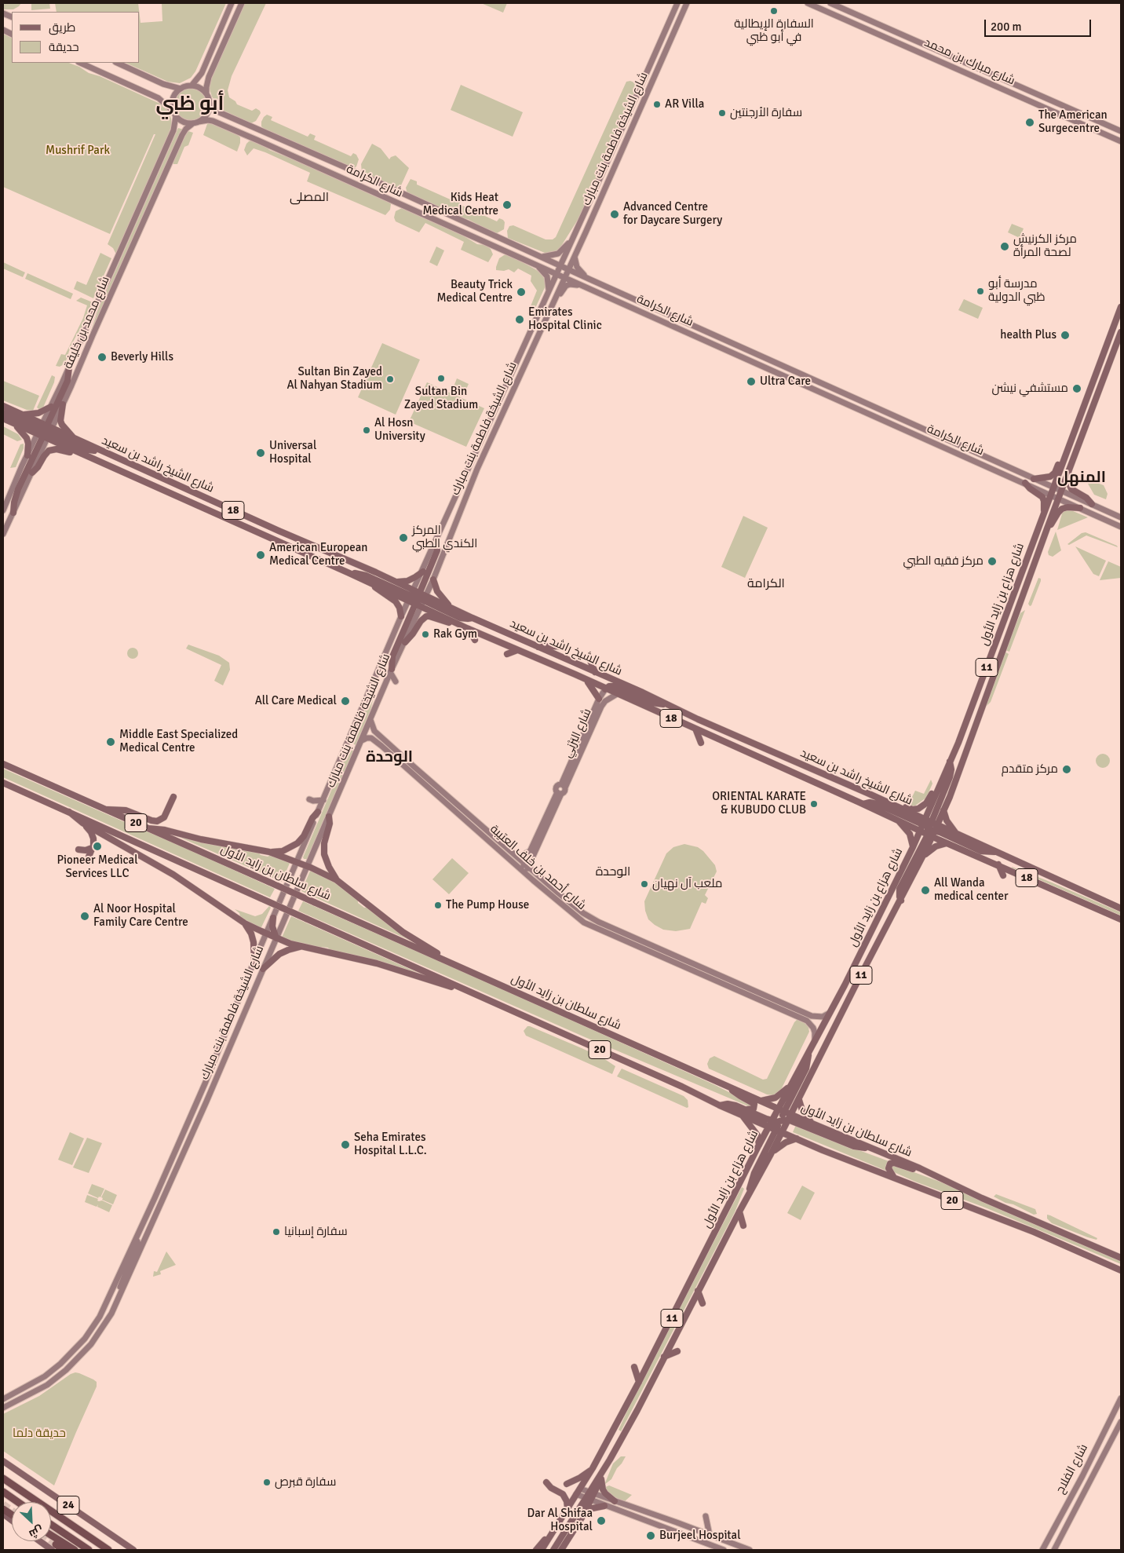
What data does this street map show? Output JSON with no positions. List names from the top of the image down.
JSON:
{
  "streets": {
    "highway": ["24"],
    "main road": [
      "شارع مبارك بن محمد",
      "شارع الشيخة فاطمة بنت مبارك",
      "شارع الكرامة",
      "شارع محمد بن خليفة",
      "شارع الشيخ راشد بن سعيد",
      "18",
      "شارع هزاع بن زايد الأول",
      "11",
      "شارع البَرْنِي",
      "20",
      "شارع أحمد بن خلف العتيبة",
      "شارع سلطان بن زايد الأول",
      "شارع الفلاح"
    ]
  },
  "crossings": [
    ["شارع الشيخة فاطمة بنت مبارك", "شارع الكرامة"],
    ["شارع الشيخة فاطمة بنت مبارك", "شارع الشيخ راشد بن سعيد"],
    ["شارع الشيخة فاطمة بنت مبارك", "شارع أحمد بن خلف العتيبة"],
    ["شارع الكرامة", "شارع محمد بن خليفة"],
    ["شارع الكرامة", "شارع هزاع بن زايد الأول"],
    ["شارع محمد بن خليفة", "شارع الشيخ راشد بن سعيد"],
    ["شارع الشيخ راشد بن سعيد", "شارع هزاع بن زايد الأول"],
    ["شارع الشيخ راشد بن سعيد", "شارع البَرْنِي"],
    ["شارع هزاع بن زايد الأول", "20"],
    ["شارع هزاع بن زايد الأول", "شارع أحمد بن خلف العتيبة"],
    ["شارع هزاع بن زايد الأول", "شارع سلطان بن زايد الأول"]
  ],
  "districts": [
    "أبو ظبي",
    "المصلى",
    "المنهل",
    "الكرامة",
    "الوحدة",
    "الوحدة"
  ],
  "parks": ["Mushrif Park", "حديقة دلما"],
  "places": [
    "السفارة الإيطالية في أبو ظبي",
    "AR Villa",
    "سفارة الأرجنتين",
    "The American Surgecentre",
    "Kids Heat Medical Centre",
    "Advanced Centre for Daycare Surgery",
    "مركز الكرنيش لصحة المرأة",
    "مدرسة أبو ظبي الدولية",
    "Beauty Trick Medical Centre",
    "Emirates Hospital Clinic",
    "health Plus",
    "Beverly Hills",
    "Sultan Bin Zayed Stadium",
    "Sultan Bin Zayed Al Nahyan Stadium",
    "Ultra Care",
    "مستشفي نيشن",
    "Al Hosn University",
    "Universal Hospital",
    "المركز الكندي الطبي",
    "American European Medical Centre",
    "مركز فقيه الطبي",
    "Rak Gym",
    "All Care Medical",
    "Middle East Specialized Medical Centre",
    "مركز متقدم",
    "ORIENTAL KARATE & KUBUDO CLUB",
    "Pioneer Medical Services LLC",
    "ملعب آل نهيان",
    "All Wanda medical center",
    "The Pump House",
    "Al Noor Hospital Family Care Centre",
    "Seha Emirates Hospital L.L.C.",
    "سفارة إسبانيا",
    "سفارة قبرص",
    "Dar Al Shifaa Hospital",
    "Burjeel Hospital"
  ],
  "legend": ["طريق", "حديقة"],
  "scale_bar": "200 m",
  "north": "bottom right"
}
